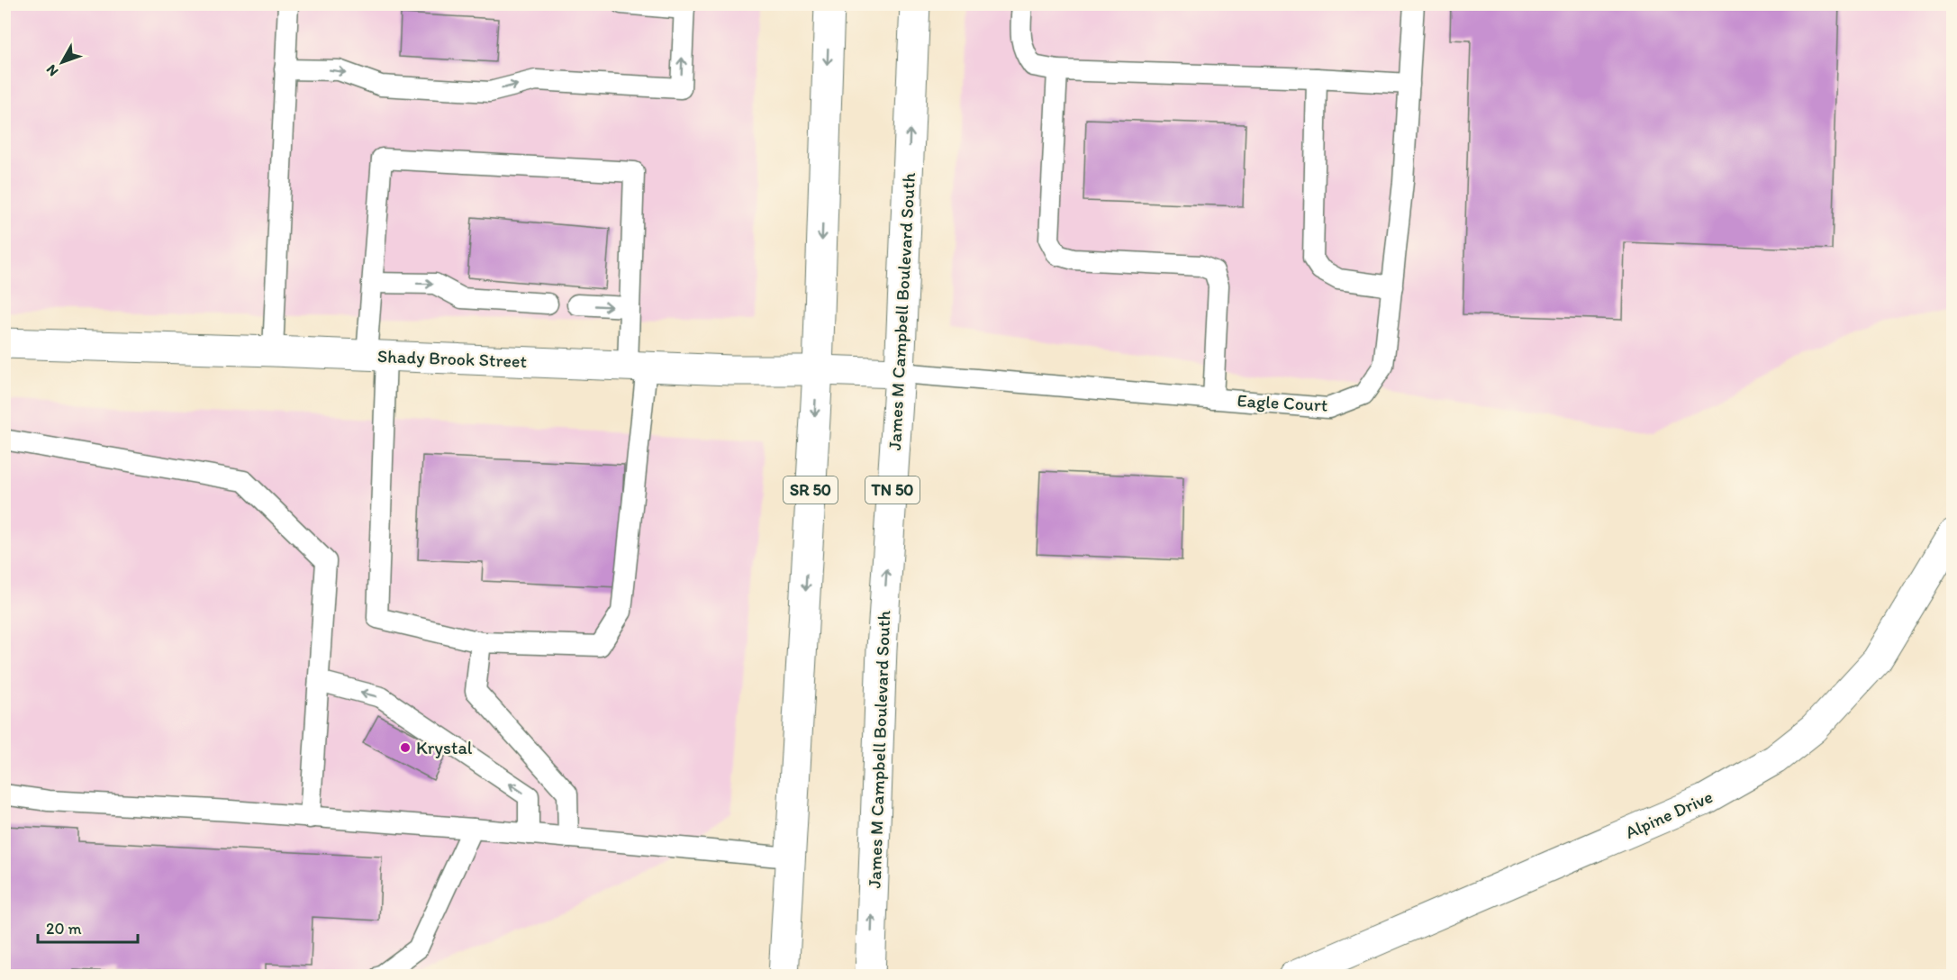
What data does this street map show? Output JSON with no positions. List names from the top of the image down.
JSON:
{
  "streets": {
    "main road": [
      "James M Campbell Boulevard South",
      "Shady Brook Street",
      "SR 50",
      "TN 50",
      "Alpine Drive"
    ],
    "lane": ["Eagle Court"]
  },
  "crossings": [
    ["James M Campbell Boulevard South", "Shady Brook Street"],
    ["James M Campbell Boulevard South", "Eagle Court"],
    ["Shady Brook Street", "Eagle Court"],
    ["Shady Brook Street", "SR 50"]
  ],
  "places": ["Krystal"],
  "scale_bar": "20 m",
  "north": "bottom left"
}
